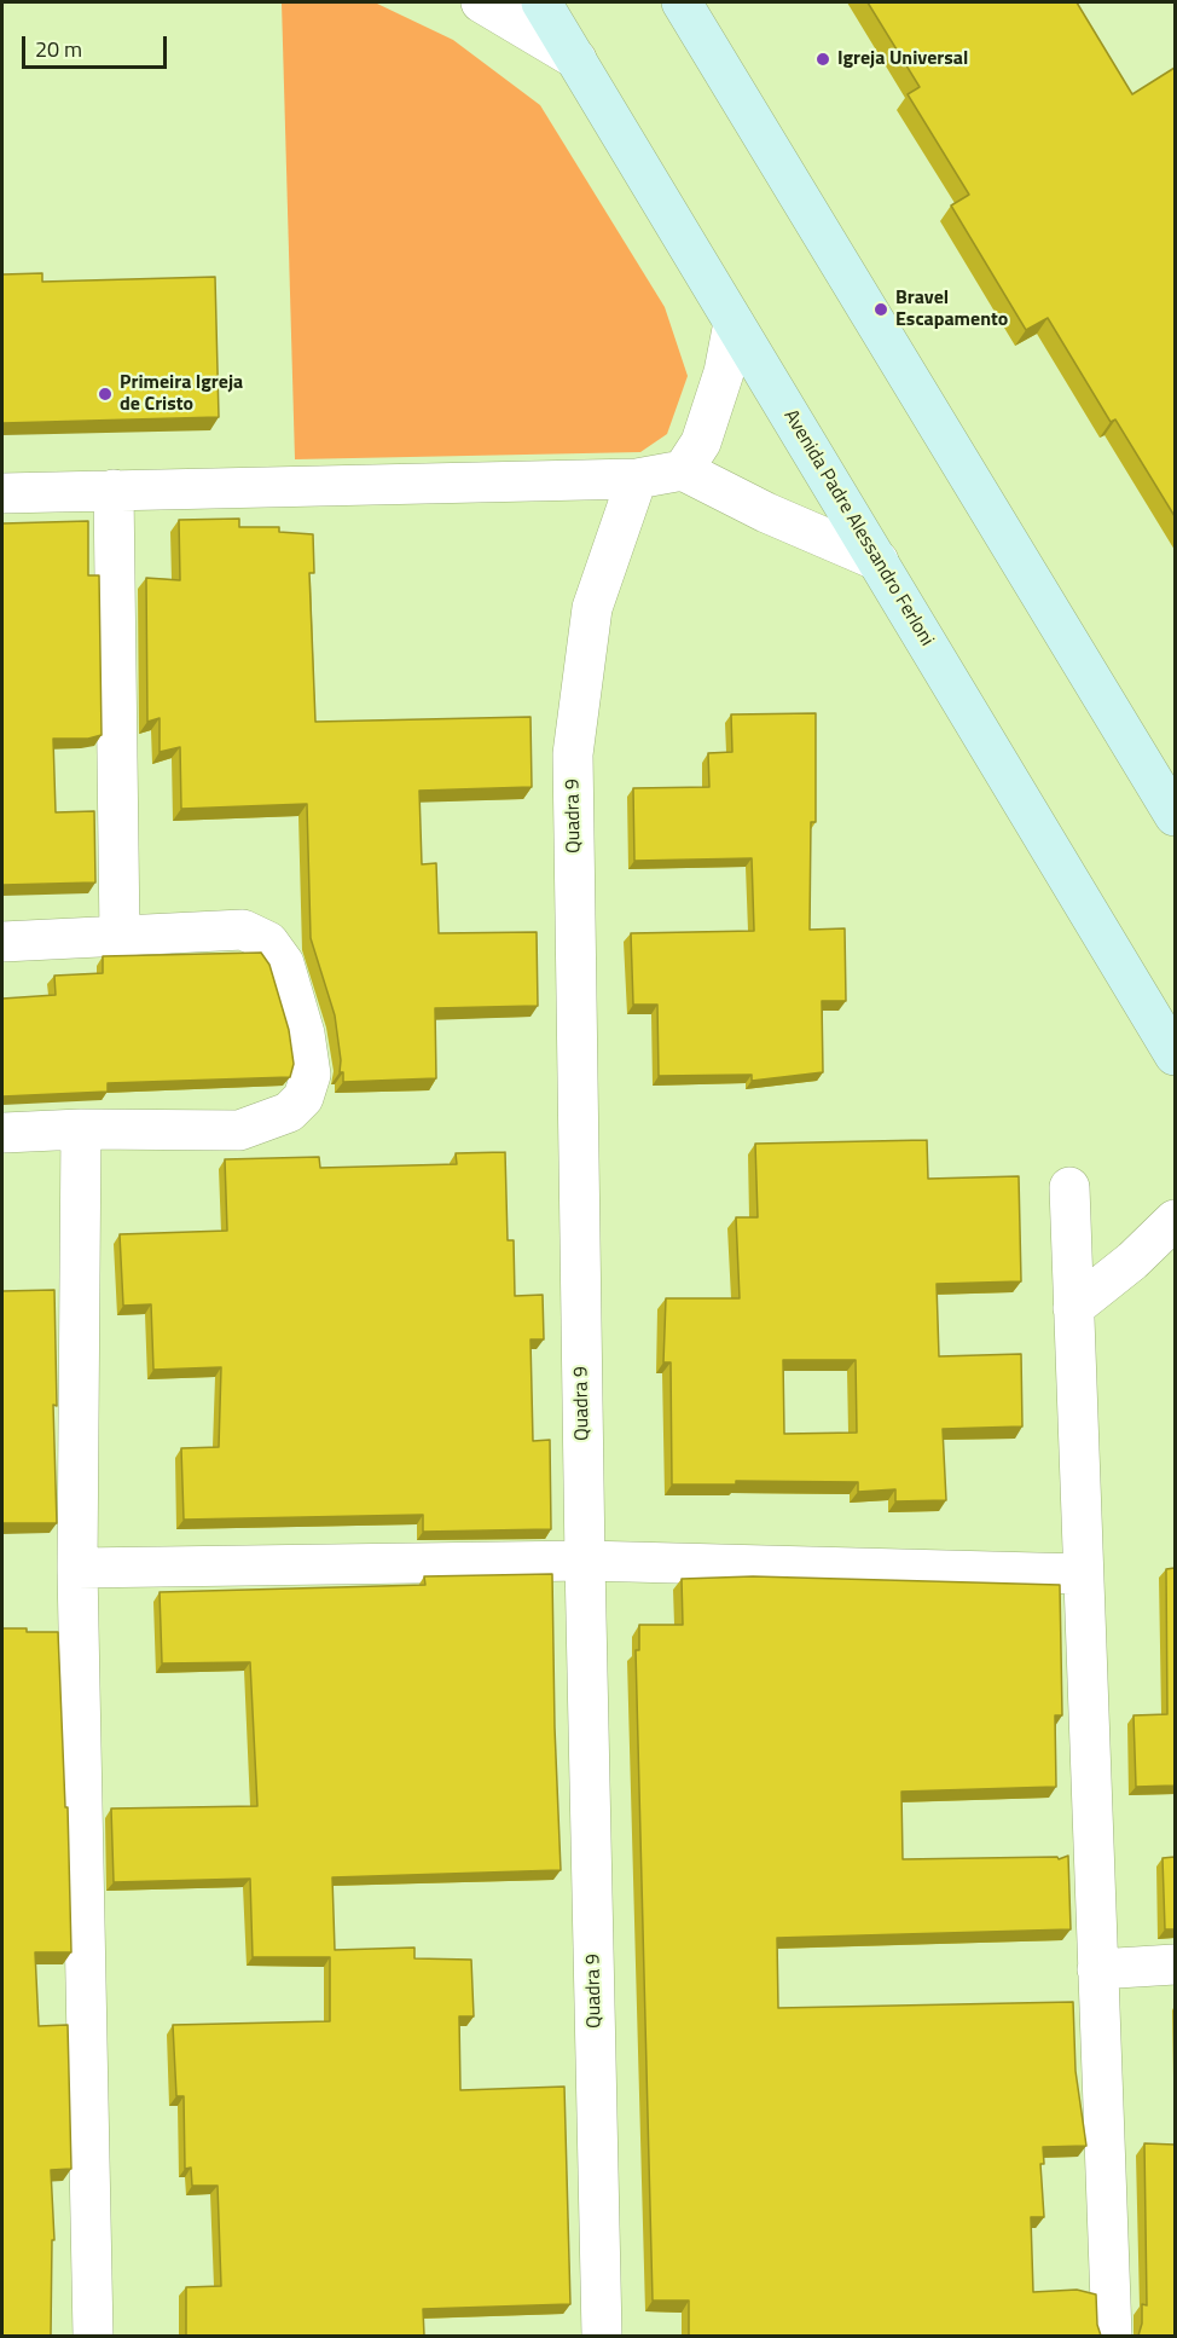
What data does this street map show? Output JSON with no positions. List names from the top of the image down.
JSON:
{
  "streets": {
    "main road": ["Avenida Padre Alessandro Ferloni"],
    "street": ["Quadra 9"]
  },
  "places": ["Igreja Universal", "Bravel Escapamento", "Primeira Igreja de Cristo"],
  "scale_bar": "20 m"
}
